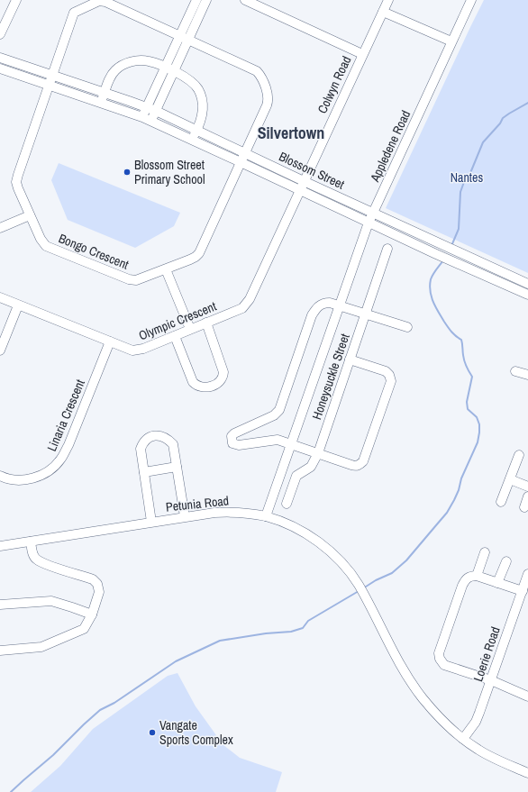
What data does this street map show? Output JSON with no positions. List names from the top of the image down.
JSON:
{
  "streets": {
    "street": [
      "Colwyn Road",
      "Appledene Road",
      "Blossom Street",
      "Bongo Crescent",
      "Olympic Crescent",
      "Honeysuckle Street",
      "Linaria Crescent",
      "Petunia Road",
      "Loerie Road"
    ]
  },
  "crossings": [
    ["Colwyn Road", "Blossom Street"],
    ["Colwyn Road", "Olympic Crescent"],
    ["Appledene Road", "Blossom Street"],
    ["Appledene Road", "Petunia Road"],
    ["Blossom Street", "Bongo Crescent"],
    ["Blossom Street", "Olympic Crescent"],
    ["Olympic Crescent", "Linaria Crescent"],
    ["Petunia Road", "Loerie Road"]
  ],
  "districts": ["Silvertown"],
  "parks": ["Nantes"],
  "places": ["Blossom Street Primary School", "Vangate Sports Complex"]
}
